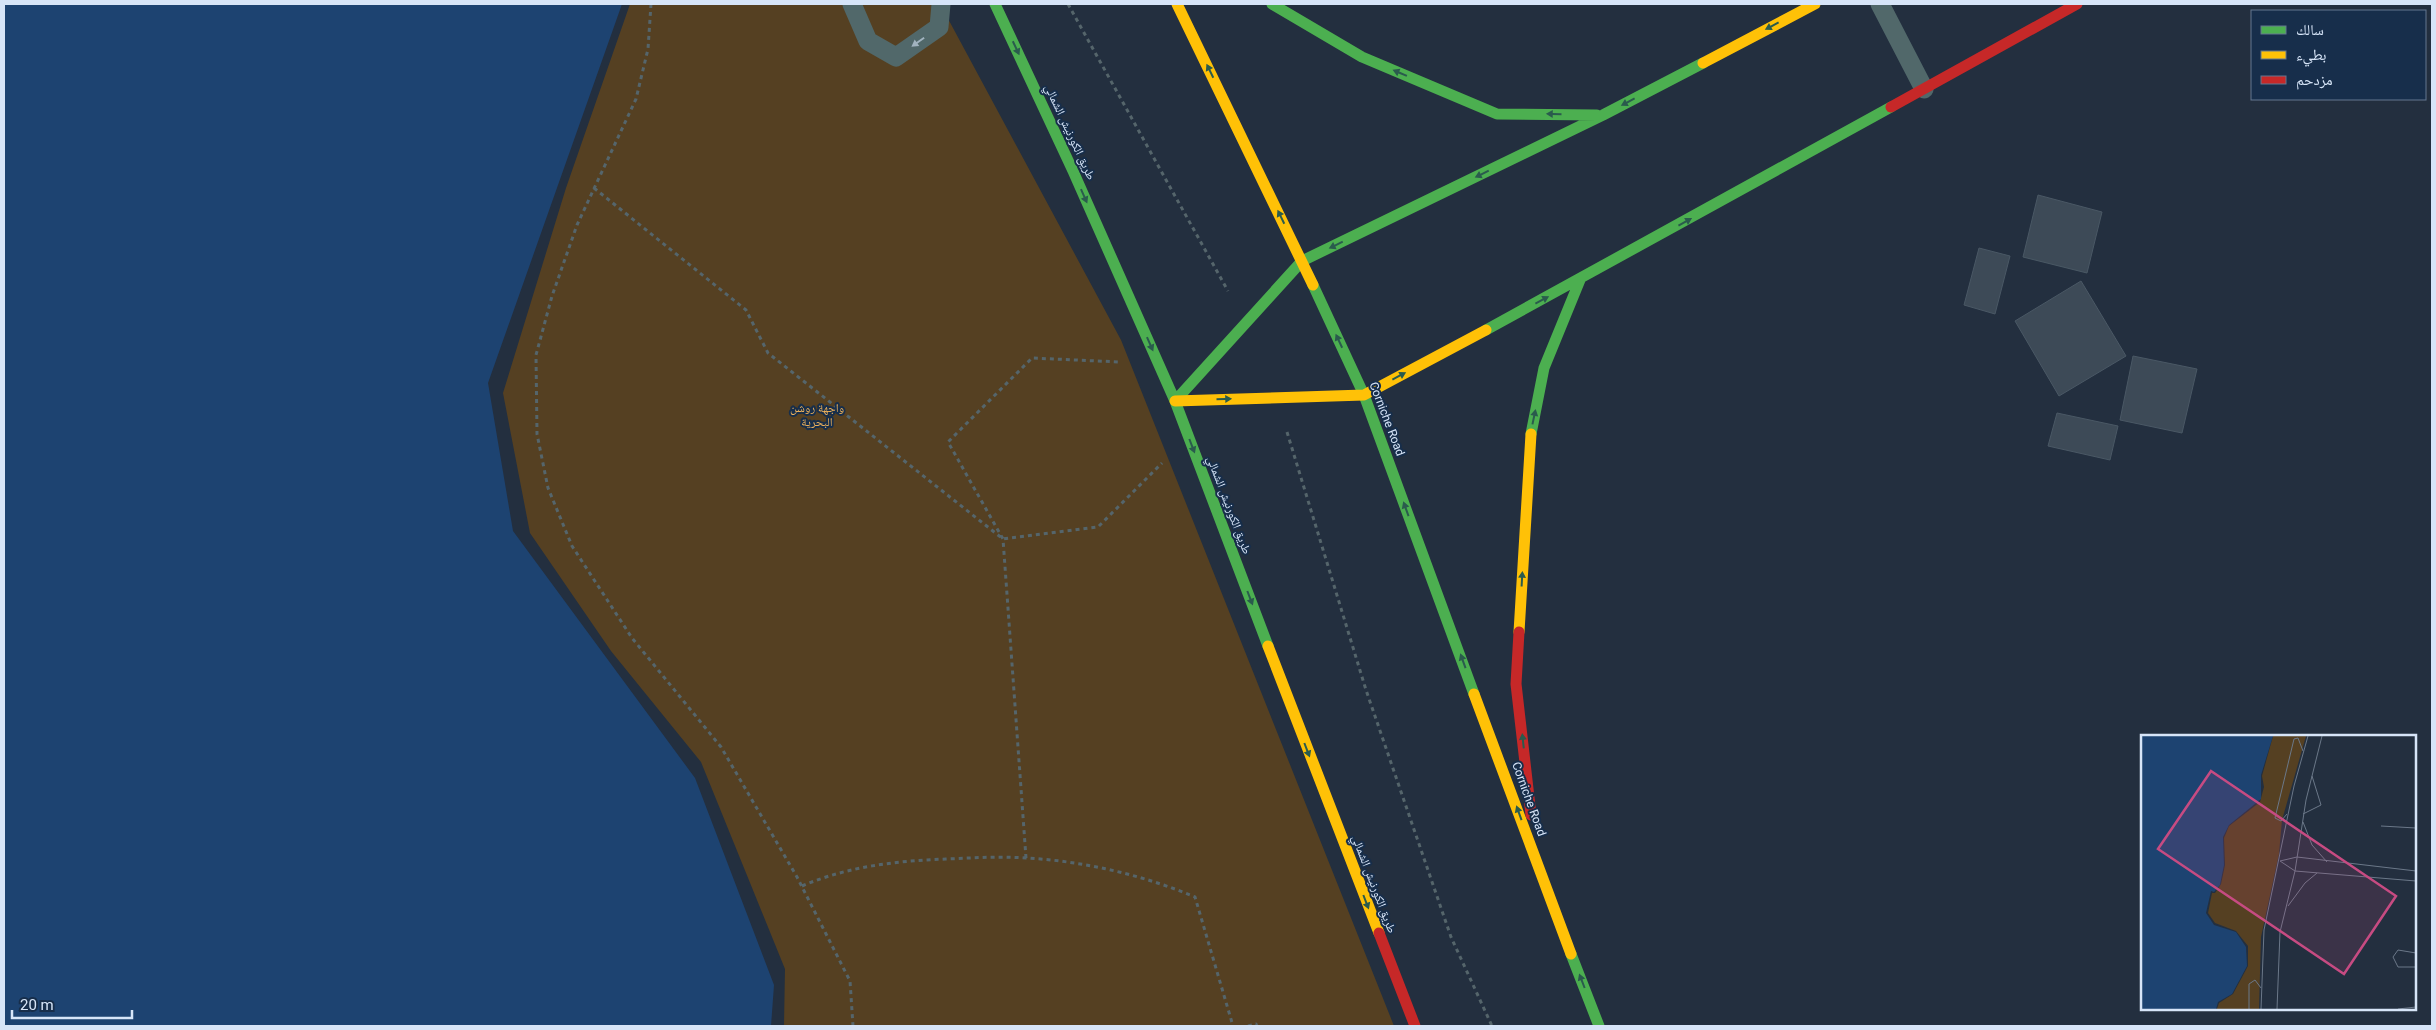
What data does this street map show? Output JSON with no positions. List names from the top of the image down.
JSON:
{
  "streets": {
    "main road": ["طريق الكورنيش الشمالي", "Corniche Road"]
  },
  "one_way": ["طريق الكورنيش الشمالي", "Corniche Road"],
  "parks": ["واجهة روشن البحرية"],
  "legend": ["سالك", "بطيء", "مزدحم"],
  "scale_bar": "20 m"
}
